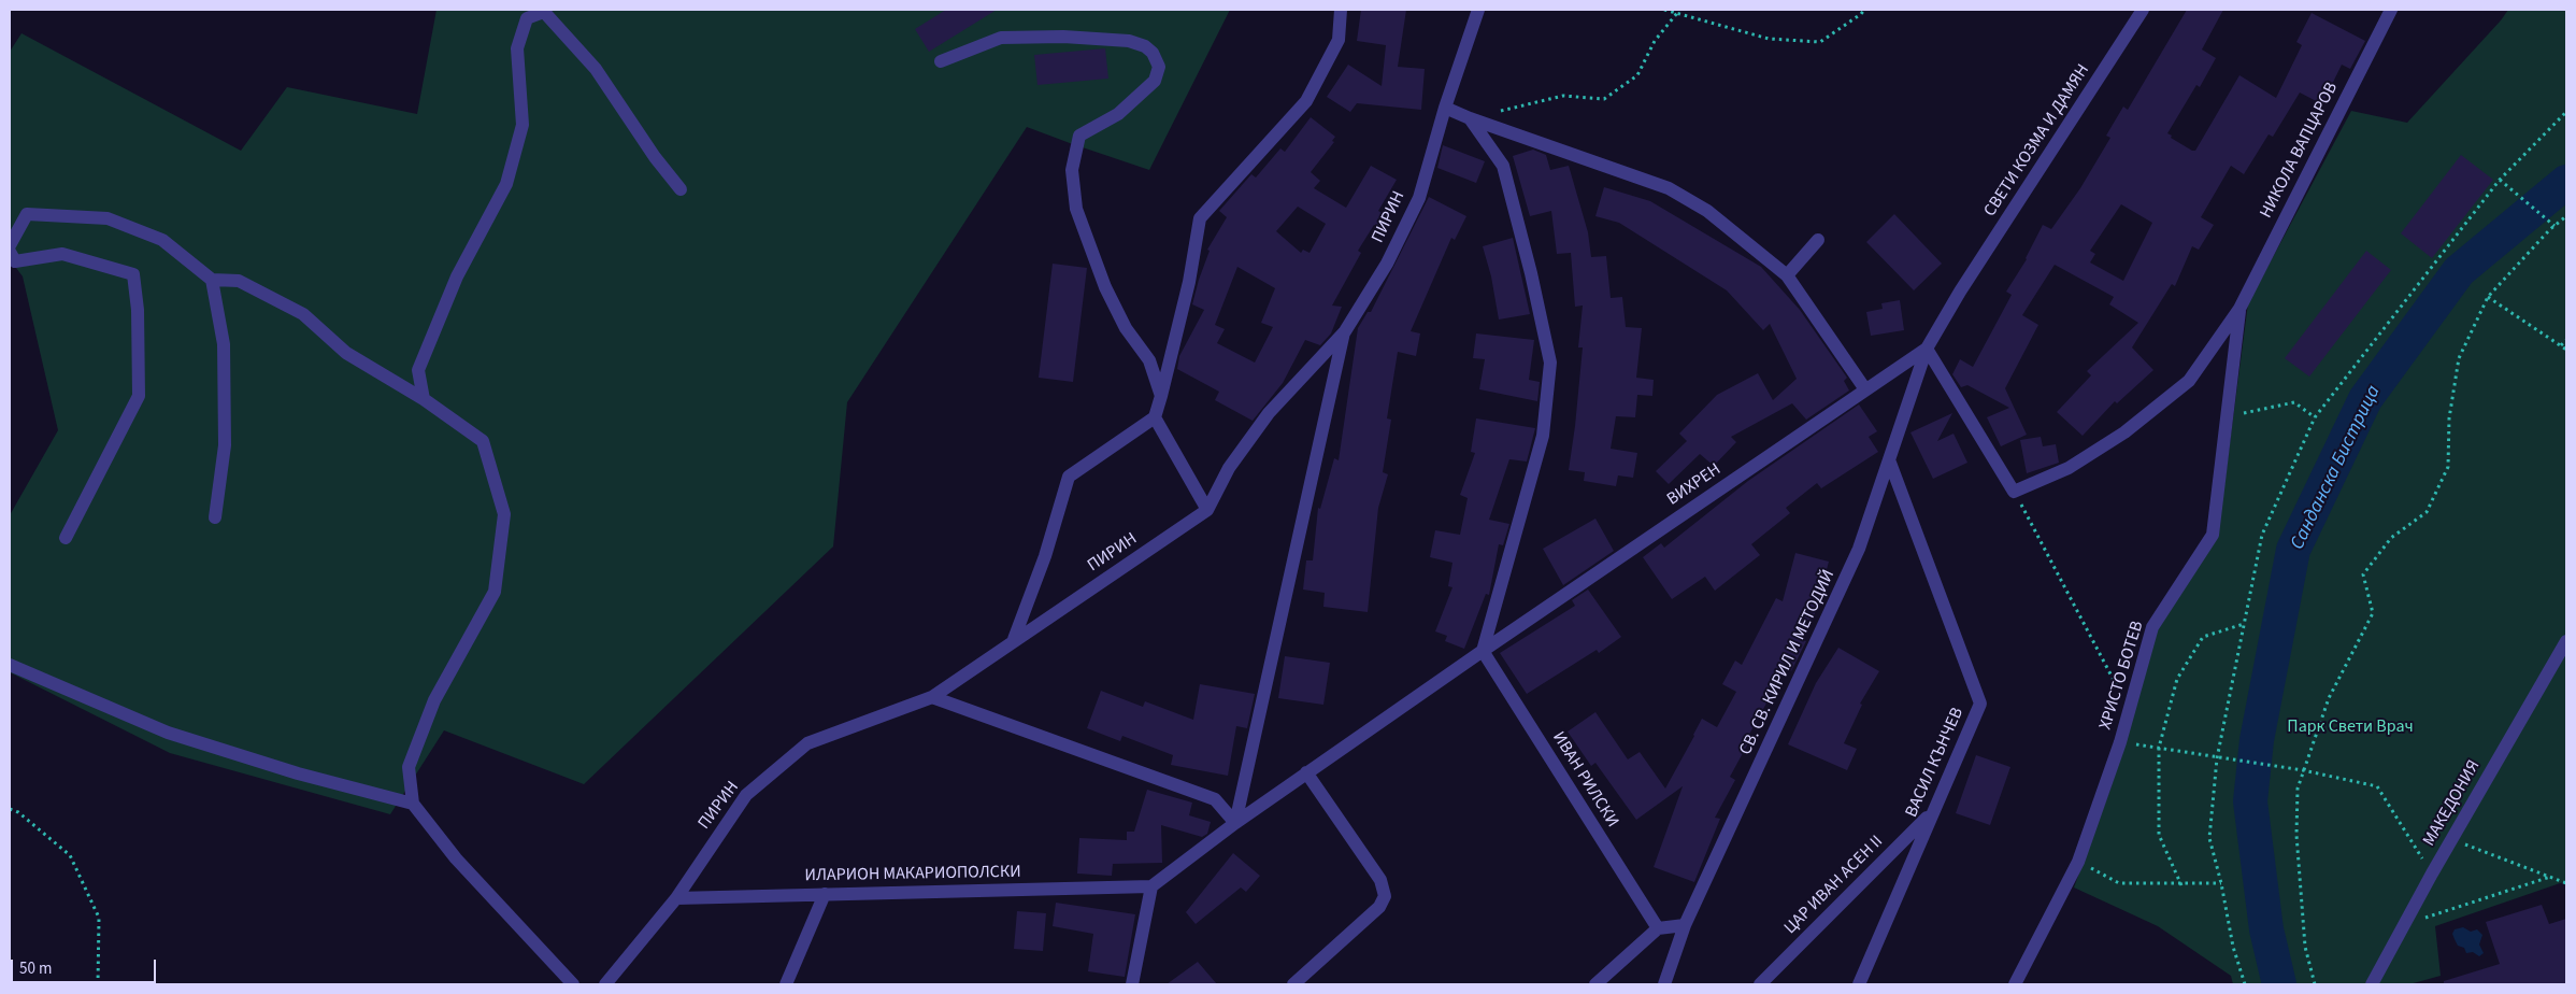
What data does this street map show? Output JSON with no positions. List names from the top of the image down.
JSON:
{
  "streets": {
    "street": [
      "СВЕТИ КОЗМА И ДАМЯН",
      "НИКОЛА ВАПЦАРОВ",
      "ПИРИН",
      "ВИХРЕН",
      "СВ. СВ. КИРИЛ И МЕТОДИЙ",
      "ХРИСТО БОТЕВ",
      "ВАСИЛ КЪНЧЕВ",
      "ИВАН РИЛСКИ",
      "МАКЕДОНИЯ",
      "ИЛАРИОН МАКАРИОПОЛСКИ",
      "ЦАР ИВАН АСЕН II"
    ]
  },
  "crossings": [
    ["СВЕТИ КОЗМА И ДАМЯН", "ВИХРЕН"],
    ["СВЕТИ КОЗМА И ДАМЯН", "СВ. СВ. КИРИЛ И МЕТОДИЙ"],
    ["НИКОЛА ВАПЦАРОВ", "ХРИСТО БОТЕВ"],
    ["ПИРИН", "ИЛАРИОН МАКАРИОПОЛСКИ"],
    ["ВИХРЕН", "СВ. СВ. КИРИЛ И МЕТОДИЙ"],
    ["ВИХРЕН", "ИВАН РИЛСКИ"],
    ["ВИХРЕН", "ИЛАРИОН МАКАРИОПОЛСКИ"],
    ["СВ. СВ. КИРИЛ И МЕТОДИЙ", "ВАСИЛ КЪНЧЕВ"],
    ["ВАСИЛ КЪНЧЕВ", "ЦАР ИВАН АСЕН II"]
  ],
  "water": ["Санданска Бистрица"],
  "parks": ["Парк Свети Врач"],
  "scale_bar": "50 m"
}
